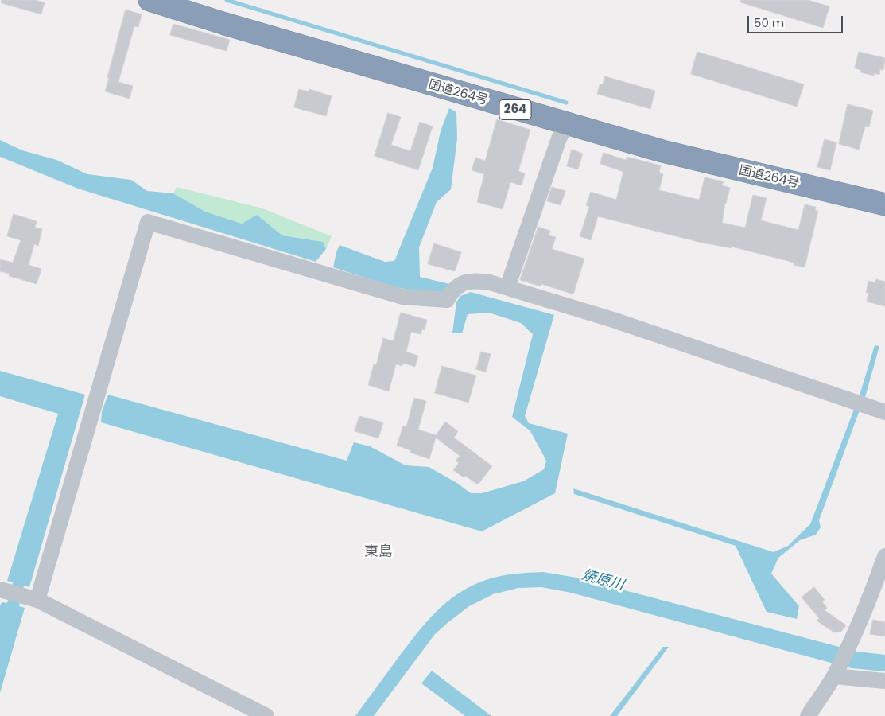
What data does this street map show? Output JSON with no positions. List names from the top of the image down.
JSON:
{
  "streets": {
    "highway": ["国道264号", "264"]
  },
  "districts": ["東島"],
  "water": ["焼原川"],
  "scale_bar": "50 m"
}
